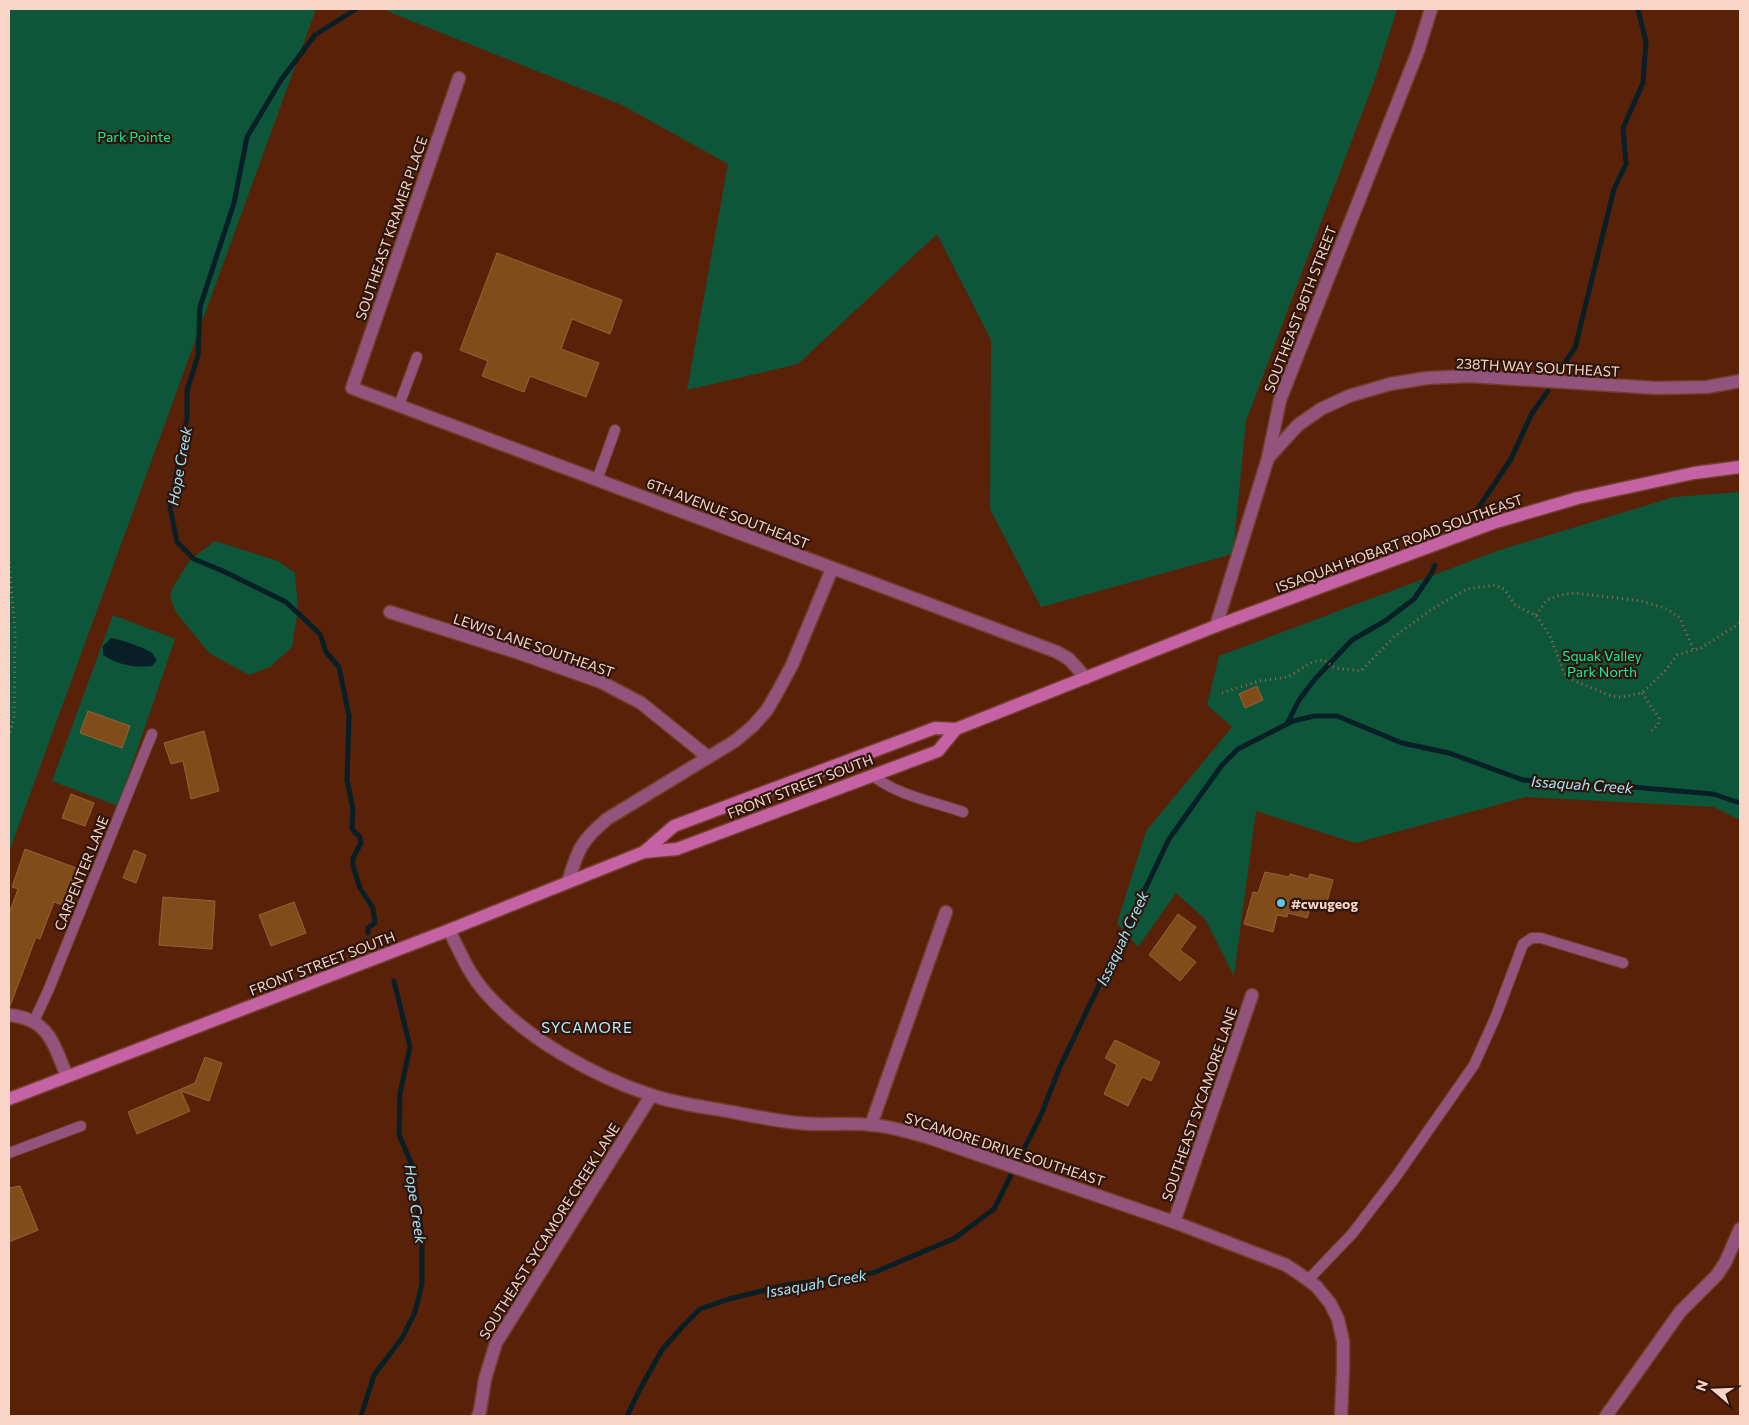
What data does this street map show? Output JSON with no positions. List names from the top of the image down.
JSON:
{
  "streets": {
    "main road": ["ISSAQUAH HOBART ROAD SOUTHEAST", "FRONT STREET SOUTH"],
    "street": [
      "SOUTHEAST KRAMER PLACE",
      "SOUTHEAST 96TH STREET",
      "238TH WAY SOUTHEAST",
      "6TH AVENUE SOUTHEAST",
      "LEWIS LANE SOUTHEAST",
      "SOUTHEAST SYCAMORE LANE",
      "SYCAMORE DRIVE SOUTHEAST",
      "SOUTHEAST SYCAMORE CREEK LANE"
    ],
    "lane": ["CARPENTER LANE"]
  },
  "crossings": [
    ["SOUTHEAST KRAMER PLACE", "6TH AVENUE SOUTHEAST"],
    ["SOUTHEAST 96TH STREET", "238TH WAY SOUTHEAST"],
    ["SOUTHEAST 96TH STREET", "ISSAQUAH HOBART ROAD SOUTHEAST"],
    ["SOUTHEAST 96TH STREET", "FRONT STREET SOUTH"],
    ["6TH AVENUE SOUTHEAST", "FRONT STREET SOUTH"],
    ["ISSAQUAH HOBART ROAD SOUTHEAST", "FRONT STREET SOUTH"],
    ["FRONT STREET SOUTH", "SYCAMORE DRIVE SOUTHEAST"],
    ["SOUTHEAST SYCAMORE LANE", "SYCAMORE DRIVE SOUTHEAST"],
    ["SYCAMORE DRIVE SOUTHEAST", "SOUTHEAST SYCAMORE CREEK LANE"]
  ],
  "districts": ["SYCAMORE"],
  "water": ["Hope Creek", "Issaquah Creek"],
  "parks": ["Park Pointe", "Squak Valley Park North"],
  "places": ["#cwugeog"],
  "north": "left"
}
